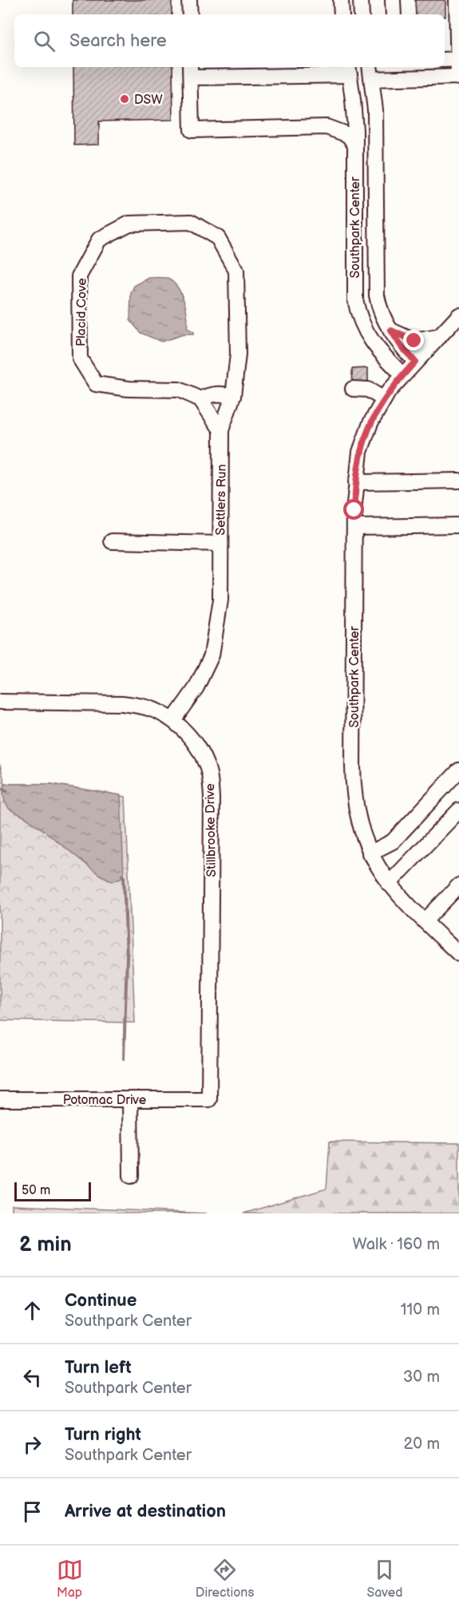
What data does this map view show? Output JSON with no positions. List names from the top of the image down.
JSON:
{
  "streets": {
    "street": [
      "Southpark Center",
      "Placid Cove",
      "Settlers Run",
      "Stillbrooke Drive",
      "Potomac Drive"
    ]
  },
  "crossings": [
    ["Placid Cove", "Settlers Run"],
    ["Settlers Run", "Stillbrooke Drive"],
    ["Stillbrooke Drive", "Potomac Drive"]
  ],
  "places": ["DSW"],
  "scale_bar": "50 m",
  "page": {
    "search": "Search here",
    "scale": "50 m",
    "heading": ["2 min", "Walk · 160 m"],
    "list": [
      ["Continue", "Southpark Center", "110 m"],
      ["Turn left", "Southpark Center", "30 m"],
      ["Turn right", "Southpark Center", "20 m"],
      "Arrive at destination"
    ],
    "nav": ["Map", "Directions", "Saved"]
  }
}
